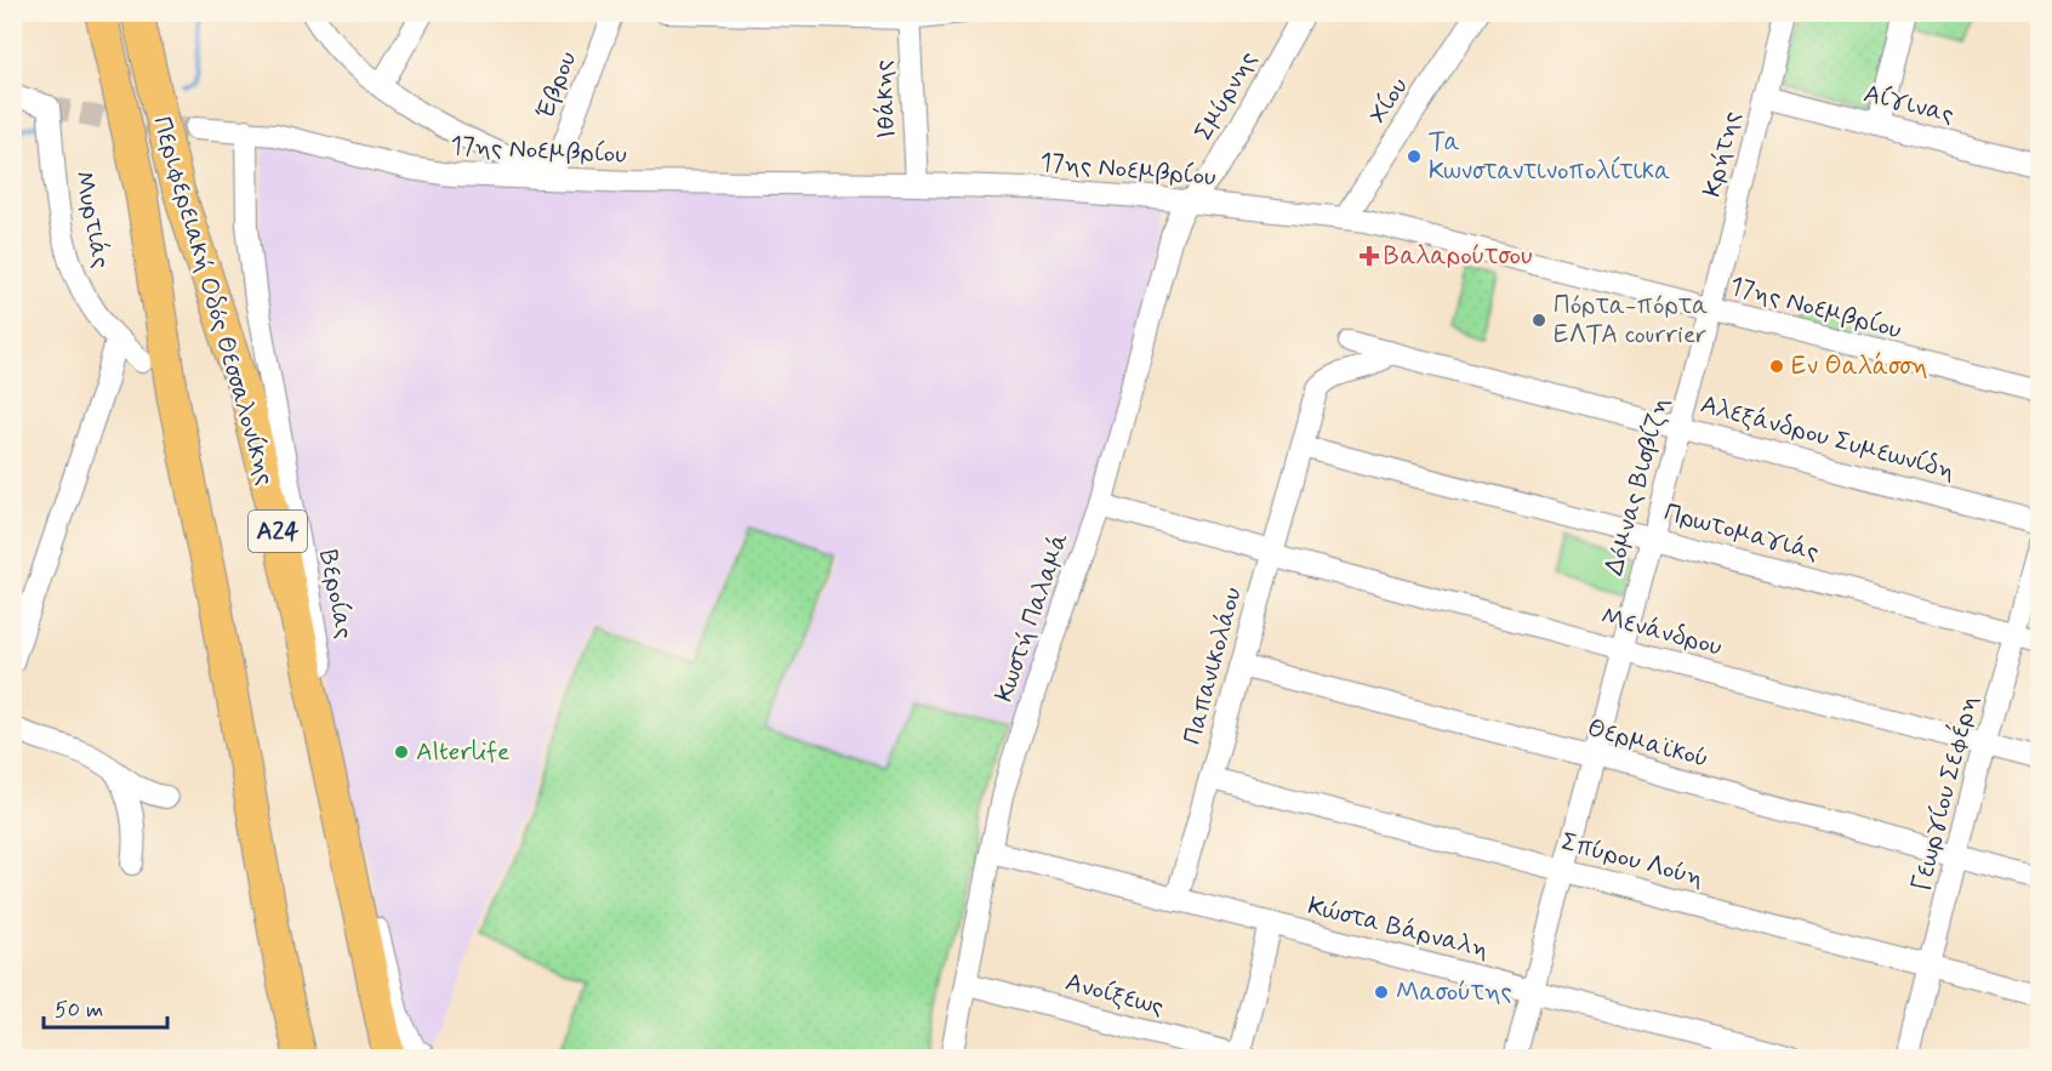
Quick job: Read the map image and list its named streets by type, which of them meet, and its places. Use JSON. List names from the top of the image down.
{
  "streets": {
    "highway": ["Περιφερειακή Οδός Θεσσαλονίκης", "Α24"],
    "street": [
      "Έβρου",
      "Σμύρνης",
      "Ιθάκης",
      "Χίου",
      "Αίγινας",
      "17ης Νοεμβρίου",
      "Κρήτης",
      "Μυρτιάς",
      "Αλεξάνδρου Συμεωνίδη",
      "Δόμνας Βισβίζη",
      "Πρωτομαγιάς",
      "Βεροίας",
      "Κωστή Παλαμά",
      "Μενάνδρου",
      "Παπανικολάου",
      "Θερμαϊκού",
      "Γεωργίου Σεφέρη",
      "Σπύρου Λούη",
      "Κώστα Βάρναλη",
      "Ανοίξεως"
    ]
  },
  "crossings": [
    ["Σμύρνης", "17ης Νοεμβρίου"],
    ["Σμύρνης", "Κωστή Παλαμά"],
    ["Ιθάκης", "17ης Νοεμβρίου"],
    ["Χίου", "17ης Νοεμβρίου"],
    ["Αίγινας", "Κρήτης"],
    ["17ης Νοεμβρίου", "Κρήτης"],
    ["17ης Νοεμβρίου", "Δόμνας Βισβίζη"],
    ["17ης Νοεμβρίου", "Βεροίας"],
    ["17ης Νοεμβρίου", "Κωστή Παλαμά"],
    ["Κρήτης", "Δόμνας Βισβίζη"],
    ["Αλεξάνδρου Συμεωνίδη", "Δόμνας Βισβίζη"],
    ["Αλεξάνδρου Συμεωνίδη", "Παπανικολάου"],
    ["Δόμνας Βισβίζη", "Πρωτομαγιάς"],
    ["Δόμνας Βισβίζη", "Μενάνδρου"],
    ["Δόμνας Βισβίζη", "Θερμαϊκού"],
    ["Δόμνας Βισβίζη", "Σπύρου Λούη"],
    ["Δόμνας Βισβίζη", "Κώστα Βάρναλη"],
    ["Πρωτομαγιάς", "Παπανικολάου"],
    ["Πρωτομαγιάς", "Γεωργίου Σεφέρη"],
    ["Κωστή Παλαμά", "Μενάνδρου"],
    ["Κωστή Παλαμά", "Κώστα Βάρναλη"],
    ["Κωστή Παλαμά", "Ανοίξεως"],
    ["Μενάνδρου", "Παπανικολάου"],
    ["Μενάνδρου", "Γεωργίου Σεφέρη"],
    ["Παπανικολάου", "Θερμαϊκού"],
    ["Παπανικολάου", "Σπύρου Λούη"],
    ["Παπανικολάου", "Κώστα Βάρναλη"],
    ["Θερμαϊκού", "Γεωργίου Σεφέρη"],
    ["Γεωργίου Σεφέρη", "Σπύρου Λούη"]
  ],
  "places": {
    "other": [
      "Τα Κωνσταντινοπολίτικα",
      "Πόρτα-πόρτα ΕΛΤΑ courrier",
      "Εν Θαλάσση",
      "Alterlife",
      "Μασούτης"
    ],
    "health": ["Βαλαρούτσου"]
  },
  "scale_bar": "50 m"
}
